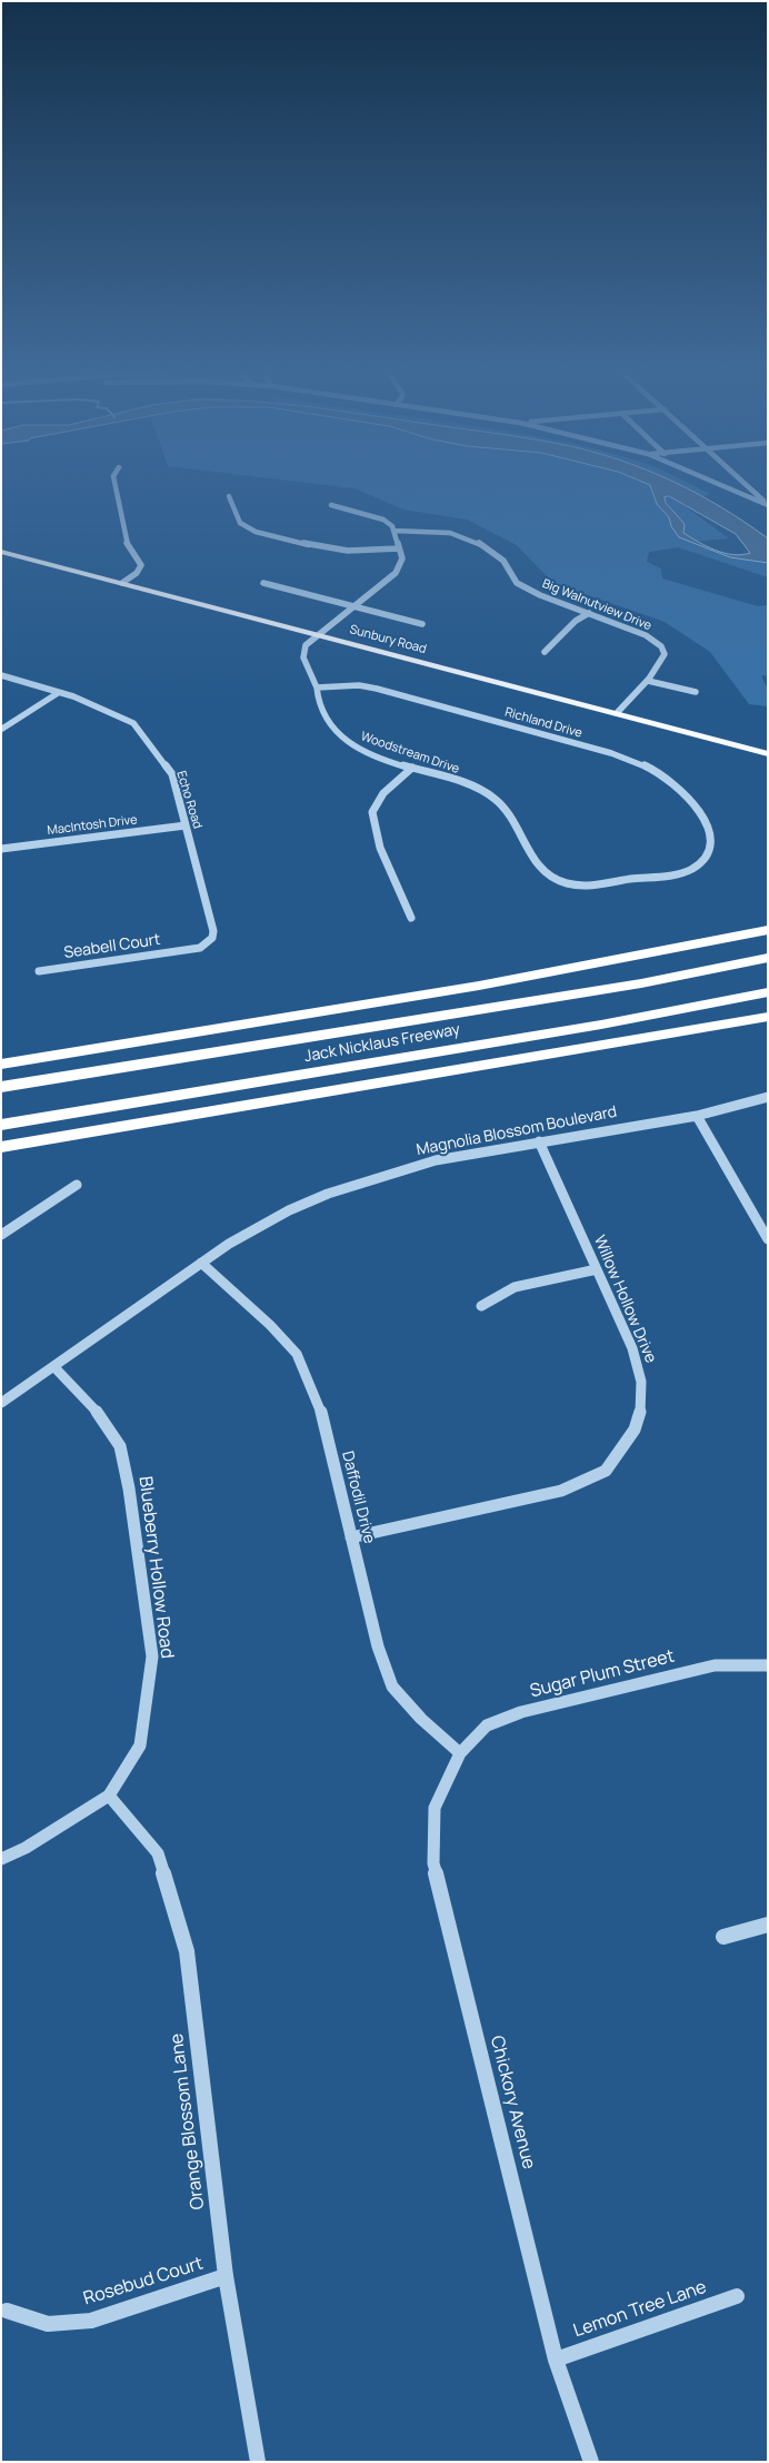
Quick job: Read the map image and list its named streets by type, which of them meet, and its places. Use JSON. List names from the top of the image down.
{
  "streets": {
    "highway": ["Jack Nicklaus Freeway"],
    "main road": ["Sunbury Road"],
    "street": [
      "Big Walnutview Drive",
      "Richland Drive",
      "Woodstream Drive",
      "Echo Road",
      "MacIntosh Drive",
      "Seabell Court",
      "Magnolia Blossom Boulevard",
      "Willow Hollow Drive",
      "Daffodil Drive",
      "Blueberry Hollow Road",
      "Sugar Plum Street",
      "Chickory Avenue",
      "Orange Blossom Lane",
      "Rosebud Court",
      "Lemon Tree Lane"
    ]
  },
  "crossings": [
    ["Big Walnutview Drive", "Sunbury Road"],
    ["Big Walnutview Drive", "Woodstream Drive"],
    ["Sunbury Road", "Woodstream Drive"],
    ["Richland Drive", "Woodstream Drive"],
    ["Echo Road", "MacIntosh Drive"],
    ["Echo Road", "Seabell Court"],
    ["Magnolia Blossom Boulevard", "Willow Hollow Drive"],
    ["Magnolia Blossom Boulevard", "Daffodil Drive"],
    ["Magnolia Blossom Boulevard", "Blueberry Hollow Road"],
    ["Willow Hollow Drive", "Daffodil Drive"],
    ["Daffodil Drive", "Sugar Plum Street"],
    ["Daffodil Drive", "Chickory Avenue"],
    ["Blueberry Hollow Road", "Orange Blossom Lane"],
    ["Sugar Plum Street", "Chickory Avenue"],
    ["Chickory Avenue", "Lemon Tree Lane"],
    ["Orange Blossom Lane", "Rosebud Court"]
  ]
}
